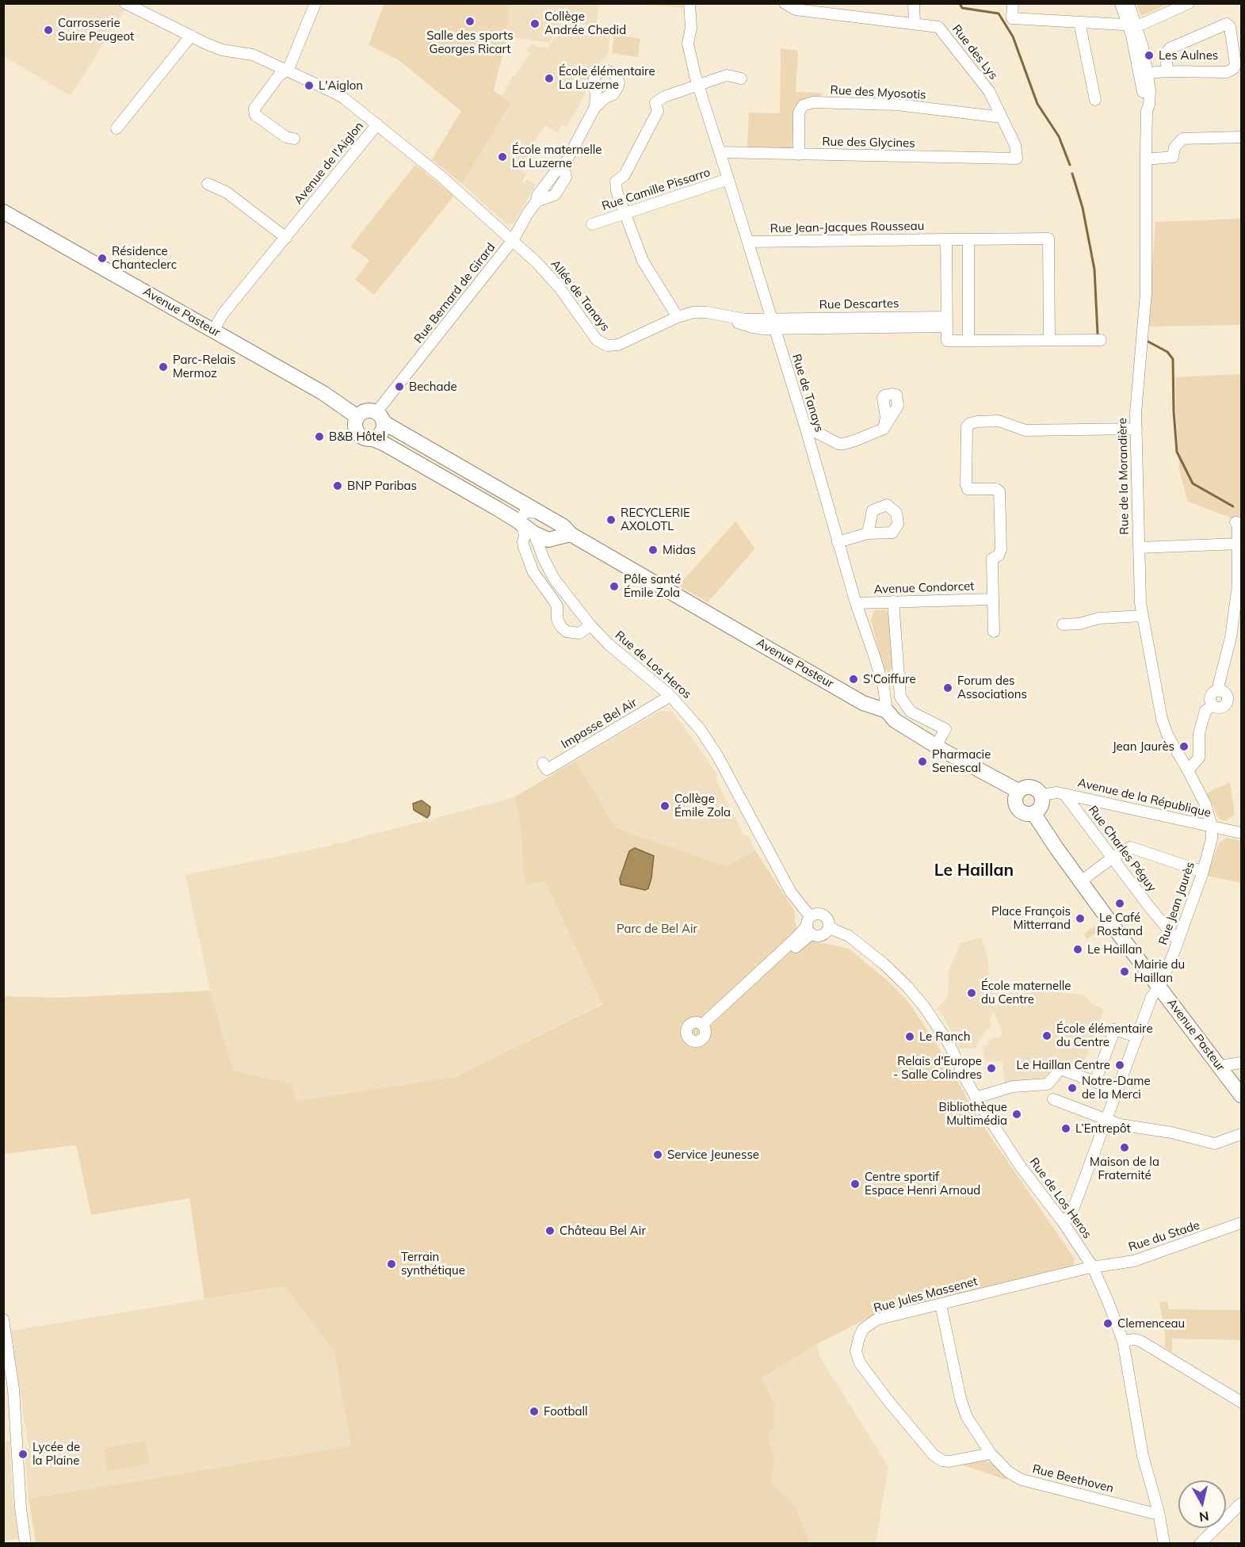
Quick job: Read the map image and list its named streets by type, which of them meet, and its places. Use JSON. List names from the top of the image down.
{
  "streets": {
    "main road": ["Avenue Pasteur"],
    "street": [
      "Rue des Lys",
      "Rue des Myosotis",
      "Rue des Glycines",
      "Avenue de l'Aiglon",
      "Rue Camille Pissarro",
      "Rue Jean-Jacques Rousseau",
      "Rue Bernard de Girard",
      "Allée de Tanays",
      "Rue Descartes",
      "Rue de Tanays",
      "Rue de la Morandière",
      "Avenue Condorcet",
      "Rue de Los Heros",
      "Impasse Bel Air",
      "Avenue de la République",
      "Rue Charles Péguy",
      "Rue Jean Jaurès",
      "Rue du Stade",
      "Rue Jules Massenet",
      "Rue Beethoven"
    ]
  },
  "crossings": [
    ["Rue des Lys", "Rue des Myosotis"],
    ["Rue des Lys", "Rue des Glycines"],
    ["Rue des Myosotis", "Rue des Glycines"],
    ["Rue des Glycines", "Rue de Tanays"],
    ["Avenue de l'Aiglon", "Rue Bernard de Girard"],
    ["Avenue de l'Aiglon", "Avenue Pasteur"],
    ["Rue Camille Pissarro", "Rue de Tanays"],
    ["Rue Jean-Jacques Rousseau", "Rue de Tanays"],
    ["Rue Bernard de Girard", "Allée de Tanays"],
    ["Rue Bernard de Girard", "Avenue Pasteur"],
    ["Allée de Tanays", "Rue Descartes"],
    ["Rue Descartes", "Rue de Tanays"],
    ["Avenue Pasteur", "Rue de Tanays"],
    ["Avenue Pasteur", "Avenue de la République"],
    ["Avenue Pasteur", "Rue Jean Jaurès"],
    ["Rue de Tanays", "Avenue Condorcet"],
    ["Rue de la Morandière", "Avenue de la République"],
    ["Rue de la Morandière", "Rue Jean Jaurès"],
    ["Rue de Los Heros", "Impasse Bel Air"],
    ["Rue de Los Heros", "Rue Jean Jaurès"],
    ["Rue de Los Heros", "Rue du Stade"],
    ["Rue de Los Heros", "Rue Jules Massenet"],
    ["Rue de Los Heros", "Rue Beethoven"],
    ["Avenue de la République", "Rue Charles Péguy"],
    ["Avenue de la République", "Rue Jean Jaurès"],
    ["Rue Charles Péguy", "Rue Jean Jaurès"],
    ["Rue du Stade", "Rue Jules Massenet"],
    ["Rue Jules Massenet", "Rue Beethoven"]
  ],
  "districts": ["Le Haillan"],
  "parks": ["Parc de Bel Air"],
  "places": [
    "Salle des sports Georges Ricart",
    "Collège Andrée Chedid",
    "Carrosserie Suire Peugeot",
    "Les Aulnes",
    "École élémentaire La Luzerne",
    "L'Aiglon",
    "École maternelle La Luzerne",
    "Résidence Chanteclerc",
    "Parc-Relais Mermoz",
    "Bechade",
    "B&B Hôtel",
    "BNP Paribas",
    "RECYCLERIE AXOLOTL",
    "Midas",
    "Pôle santé Émile Zola",
    "S'Coiffure",
    "Forum des Associations",
    "Jean Jaurès",
    "Pharmacie Senescal",
    "Collège Émile Zola",
    "Le Café Rostand",
    "Place François Mitterrand",
    "Le Haillan",
    "Mairie du Haillan",
    "École maternelle du Centre",
    "École élémentaire du Centre",
    "Le Ranch",
    "Le Haillan Centre",
    "Relais d'Europe - Salle Colindres",
    "Notre-Dame de la Merci",
    "Bibliothèque Multimédia",
    "L’Entrepôt",
    "Maison de la Fraternité",
    "Service Jeunesse",
    "Centre sportif Espace Henri Arnoud",
    "Château Bel Air",
    "Terrain synthétique",
    "Clemenceau",
    "Football",
    "Lycée de la Plaine"
  ],
  "north": "bottom"
}
